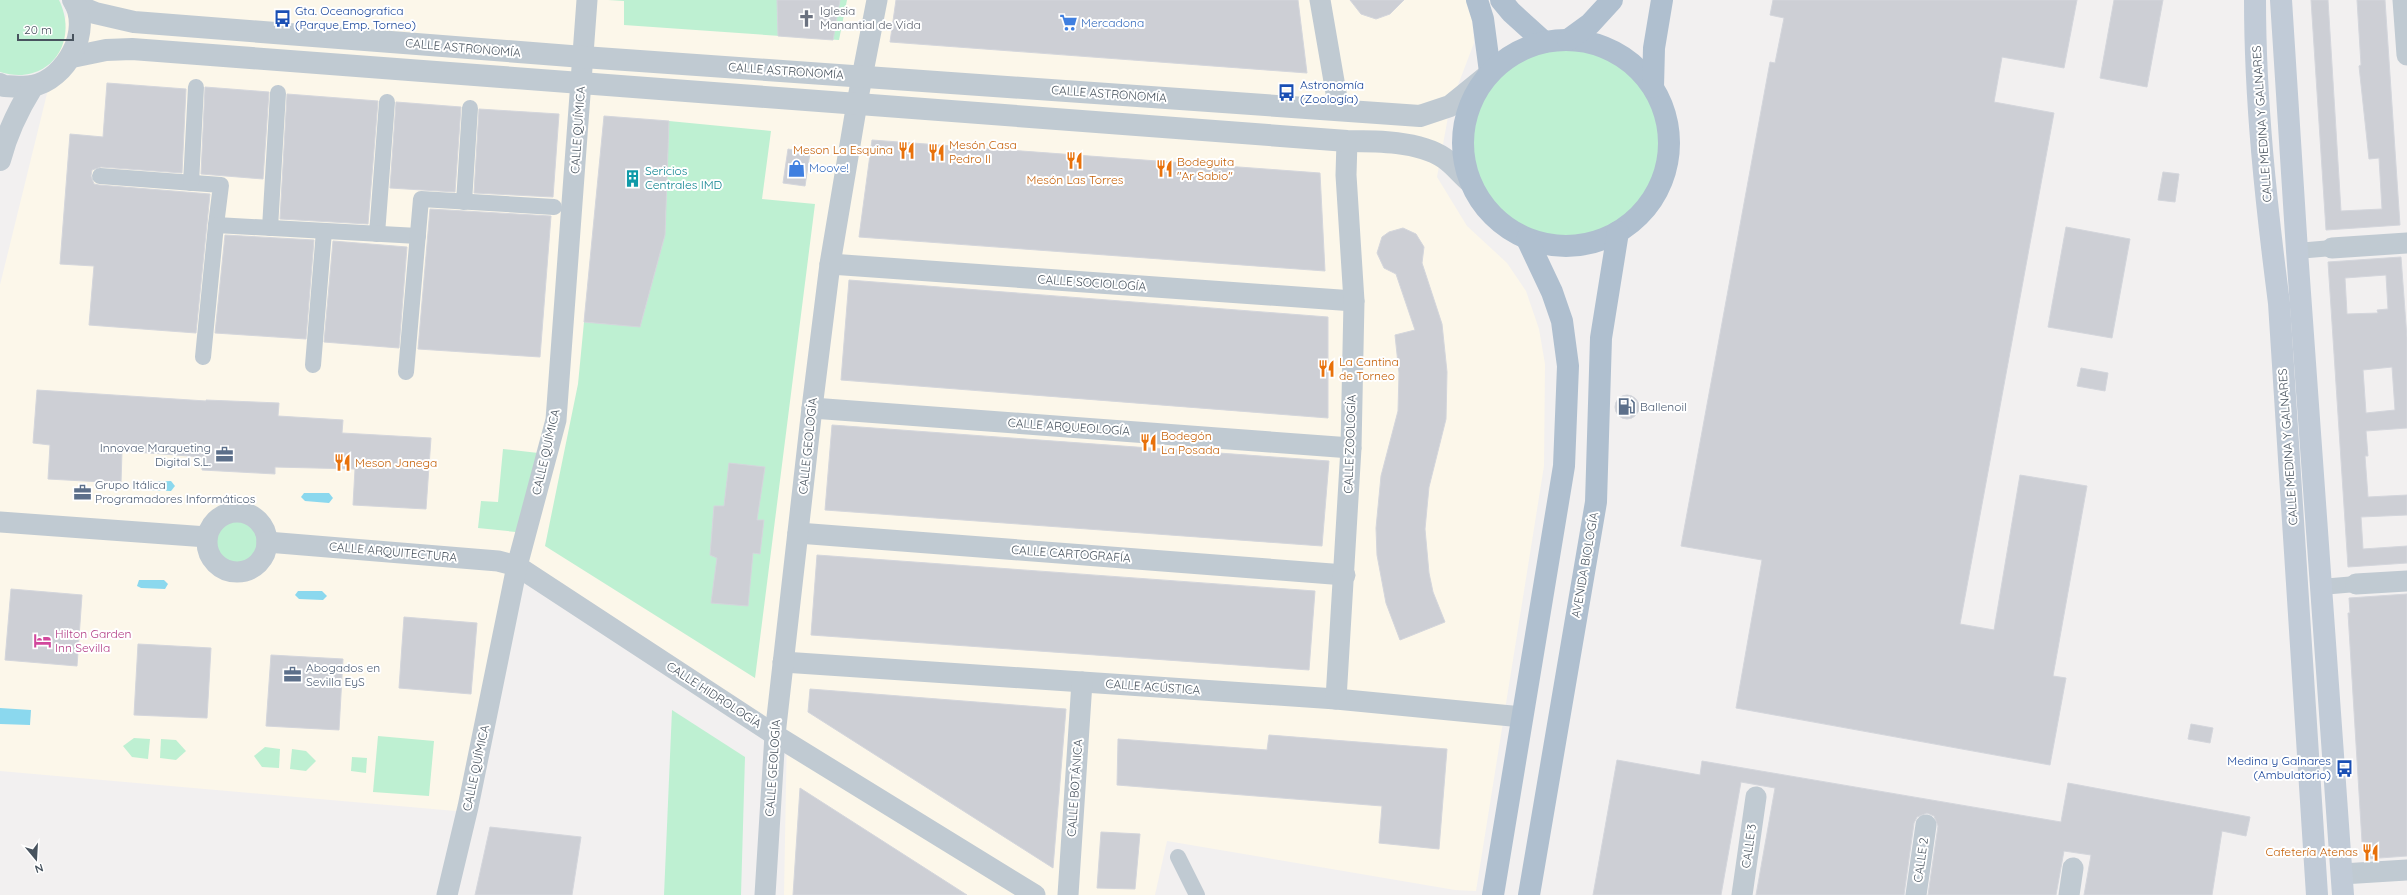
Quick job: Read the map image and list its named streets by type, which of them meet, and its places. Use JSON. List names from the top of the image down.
{
  "streets": {
    "main road": ["CALLE MEDINA Y GALNARES", "AVENIDA BIOLOGÍA"],
    "street": [
      "CALLE ASTRONOMÍA",
      "CALLE QUÍMICA",
      "CALLE SOCIOLOGÍA",
      "CALLE ARQUEOLOGÍA",
      "CALLE ZOOLOGÍA",
      "CALLE GEOLOGÍA",
      "CALLE ARQUITECTURA",
      "CALLE CARTOGRAFÍA",
      "CALLE ACÚSTICA",
      "CALLE HIDROLOGÍA",
      "CALLE BOTÁNICA",
      "CALLE 3",
      "CALLE 2"
    ]
  },
  "crossings": [
    ["CALLE ASTRONOMÍA", "CALLE QUÍMICA"],
    ["CALLE ASTRONOMÍA", "CALLE ZOOLOGÍA"],
    ["CALLE ASTRONOMÍA", "CALLE GEOLOGÍA"],
    ["CALLE QUÍMICA", "CALLE ARQUITECTURA"],
    ["CALLE QUÍMICA", "CALLE HIDROLOGÍA"],
    ["CALLE SOCIOLOGÍA", "CALLE ZOOLOGÍA"],
    ["CALLE SOCIOLOGÍA", "CALLE GEOLOGÍA"],
    ["CALLE ARQUEOLOGÍA", "CALLE ZOOLOGÍA"],
    ["CALLE ARQUEOLOGÍA", "CALLE GEOLOGÍA"],
    ["CALLE ZOOLOGÍA", "CALLE CARTOGRAFÍA"],
    ["CALLE ZOOLOGÍA", "CALLE ACÚSTICA"],
    ["CALLE GEOLOGÍA", "CALLE CARTOGRAFÍA"],
    ["CALLE GEOLOGÍA", "CALLE ACÚSTICA"],
    ["CALLE GEOLOGÍA", "CALLE HIDROLOGÍA"],
    ["CALLE ARQUITECTURA", "CALLE HIDROLOGÍA"],
    ["CALLE ACÚSTICA", "CALLE BOTÁNICA"]
  ],
  "places": {
    "bus stop": ["Gta. Oceanografica (Parque Emp. Torneo)", "Astronomía (Zoología)", "Medina y Galnares (Ambulatorio)"],
    "church": ["Iglesia Manantial de Vida"],
    "supermarket": ["Mercadona"],
    "restaurant": [
      "Meson La Esquina",
      "Mesón Casa Pedro II",
      "Mesón Las Torres",
      "Bodeguita \"Ar Sabio\"",
      "La Cantina de Torneo",
      "Bodegón La Posada",
      "Meson Janega",
      "Cafetería Atenas"
    ],
    "shop": ["Moove!"],
    "building": ["Sericios Centrales IMD"],
    "fuel station": ["Ballenoil"],
    "office": ["Innovae Marqueting Digital S.L.", "Grupo Itálica Programadores Informáticos", "Abogados en Sevilla EyS"],
    "hotel": ["Hilton Garden Inn Sevilla"]
  },
  "scale_bar": "20 m",
  "north": "bottom"
}
